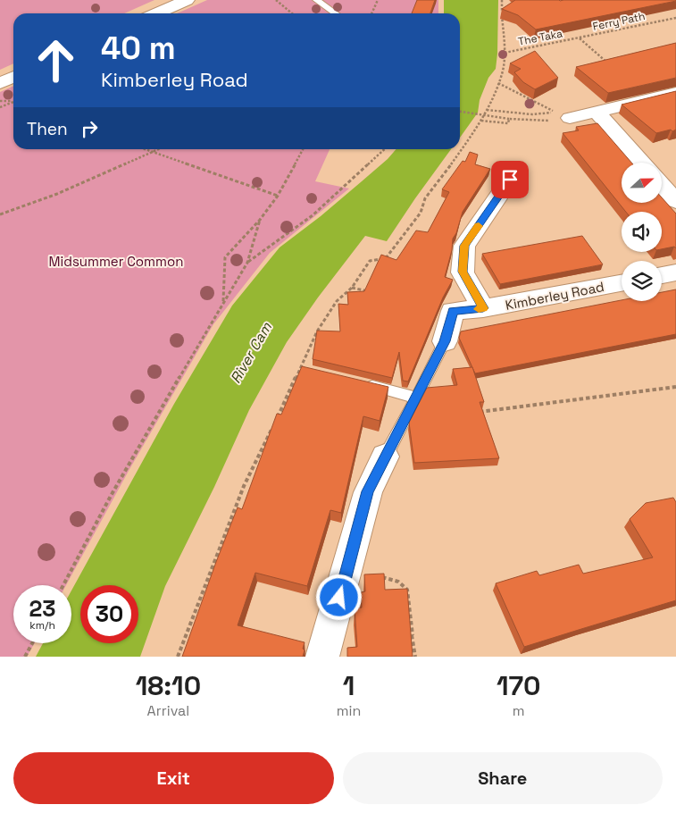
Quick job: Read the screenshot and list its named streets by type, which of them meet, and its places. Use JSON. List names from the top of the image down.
{
  "streets": {
    "street": ["Kimberley Road"],
    "path": ["Ferry Path", "The Taka"]
  },
  "crossings": [
    ["Ferry Path", "The Taka"]
  ],
  "water": ["River Cam"],
  "parks": ["Midsummer Common"],
  "north": "right",
  "page": {
    "turn": ["40 m", "Kimberley Road"],
    "then": "Then",
    "speed": "23 km/h",
    "limit": "30",
    "eta": [
      "18:10",
      "Arrival",
      "1",
      "min",
      "170",
      "m"
    ],
    "buttons": ["Exit", "Share"]
  }
}
